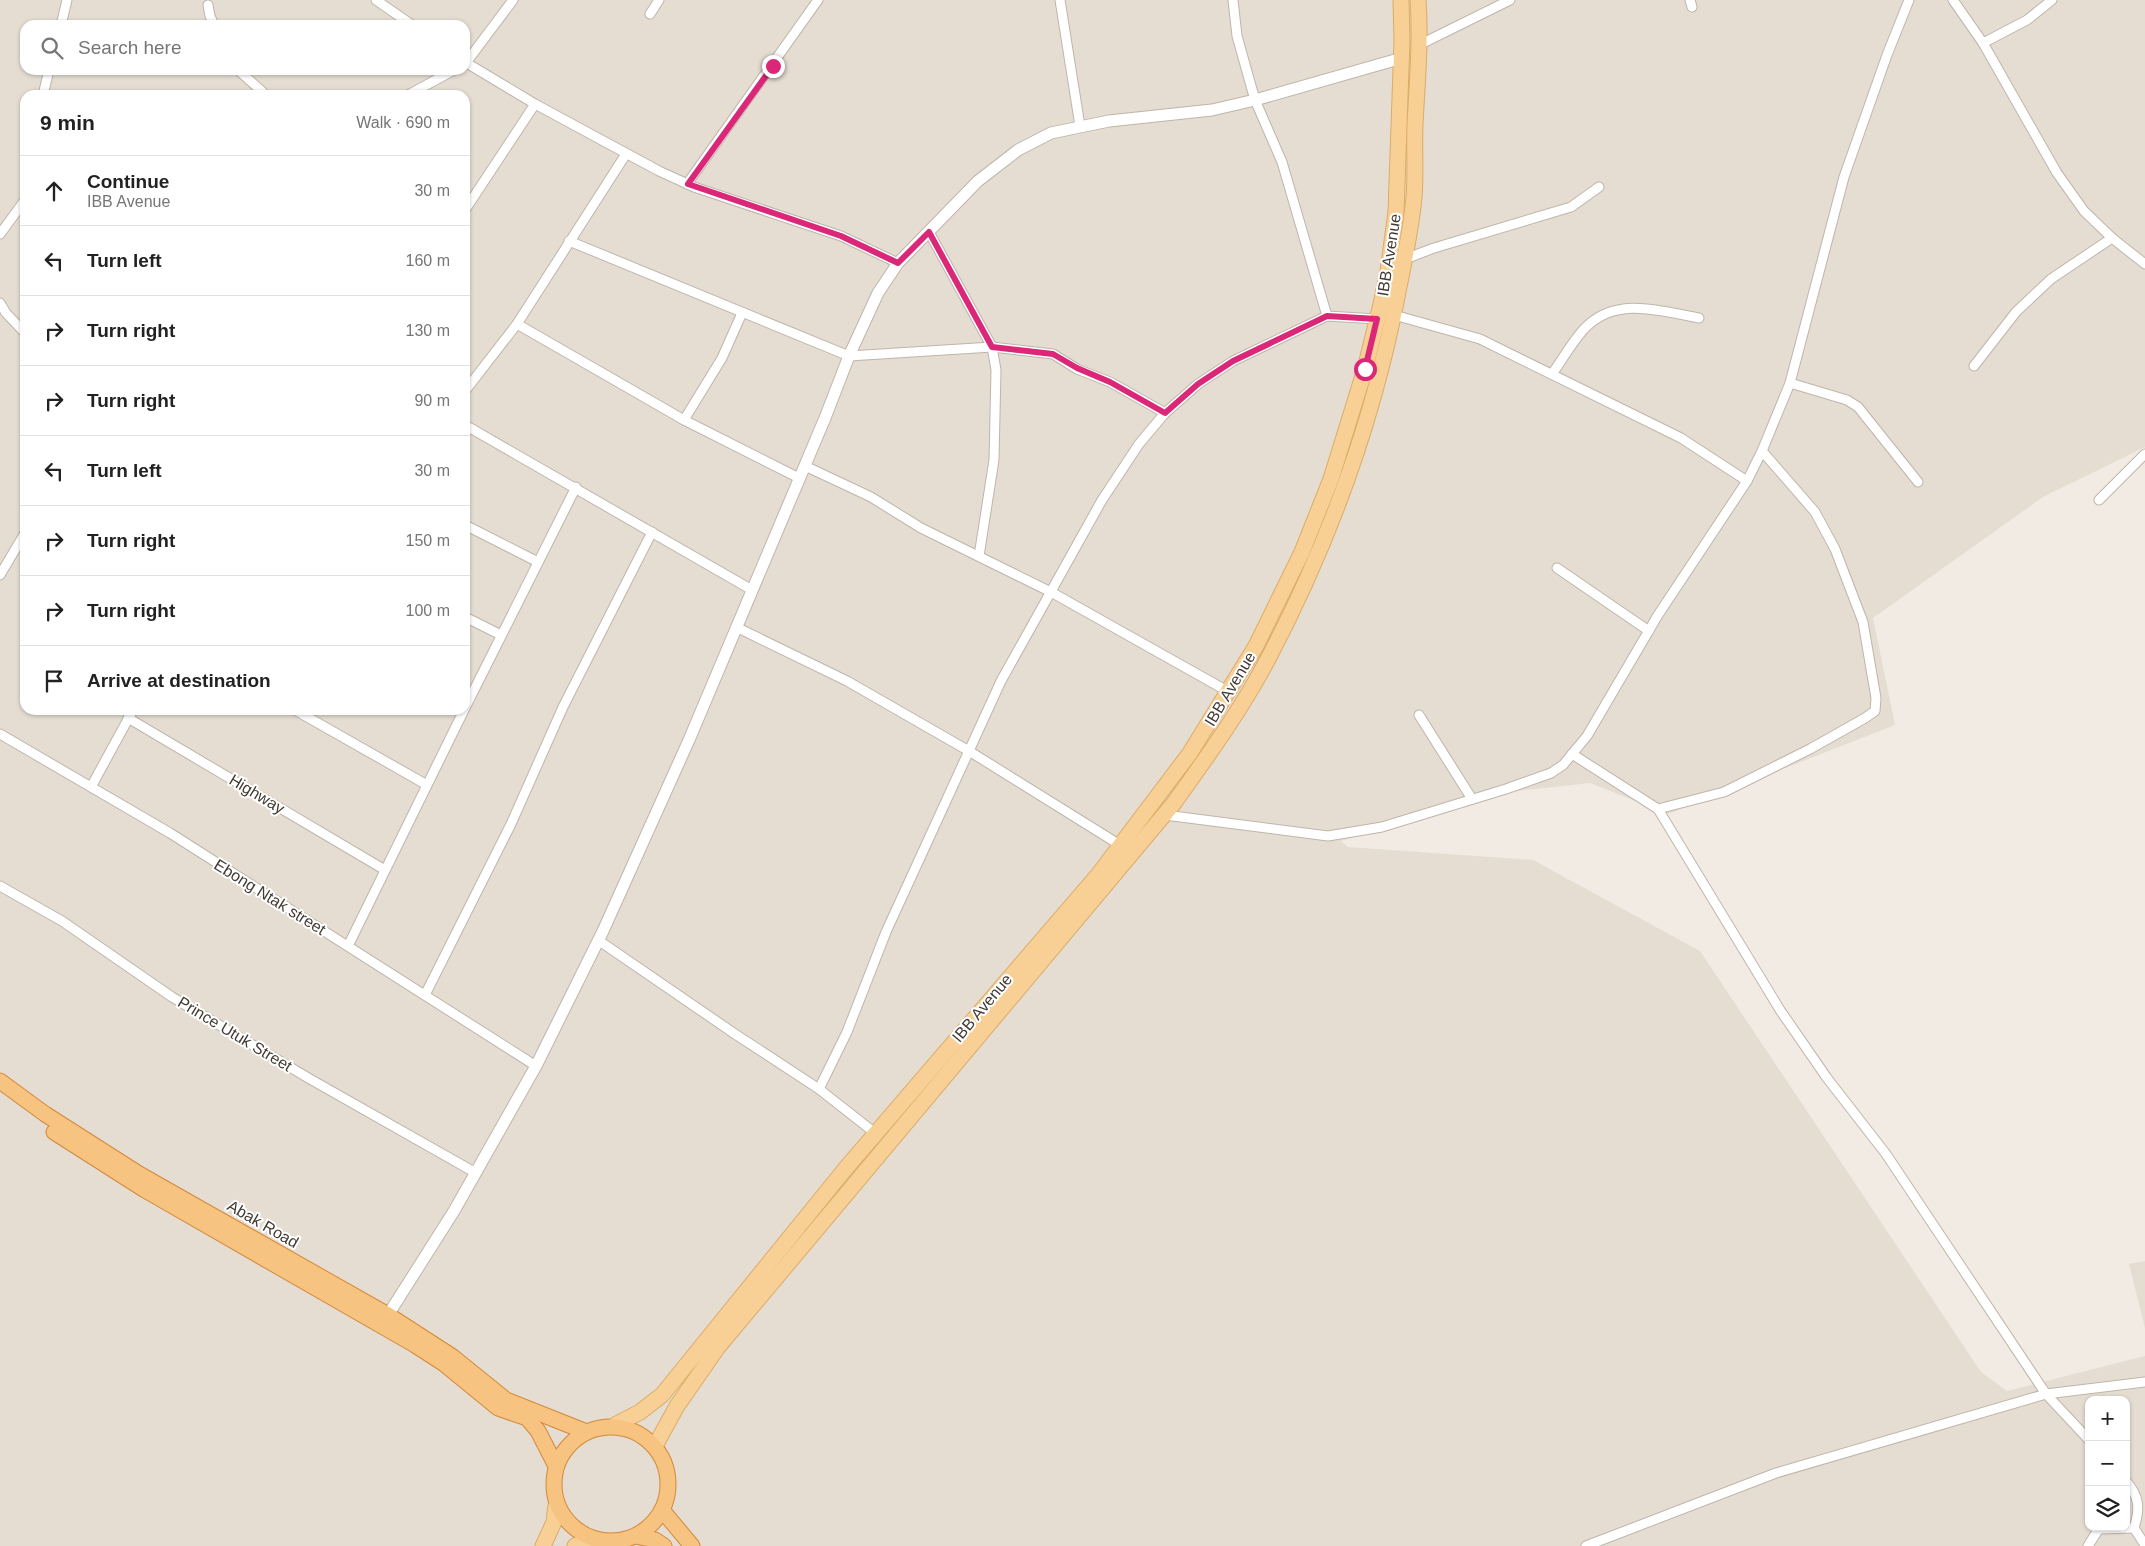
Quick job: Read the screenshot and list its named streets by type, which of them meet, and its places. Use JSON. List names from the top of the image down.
{
  "streets": {
    "highway": ["Abak Road"],
    "main road": ["IBB Avenue"],
    "street": ["Highway", "Ebong Ntak street", "Prince Utuk Street"]
  },
  "page": {
    "search": "Search here",
    "heading": ["9 min", "Walk · 690 m"],
    "list": [
      ["Continue", "IBB Avenue", "30 m"],
      ["Turn left", "160 m"],
      ["Turn right", "130 m"],
      ["Turn right", "90 m"],
      ["Turn left", "30 m"],
      ["Turn right", "150 m"],
      ["Turn right", "100 m"],
      "Arrive at destination"
    ],
    "map_buttons": ["+", "−"]
  }
}
